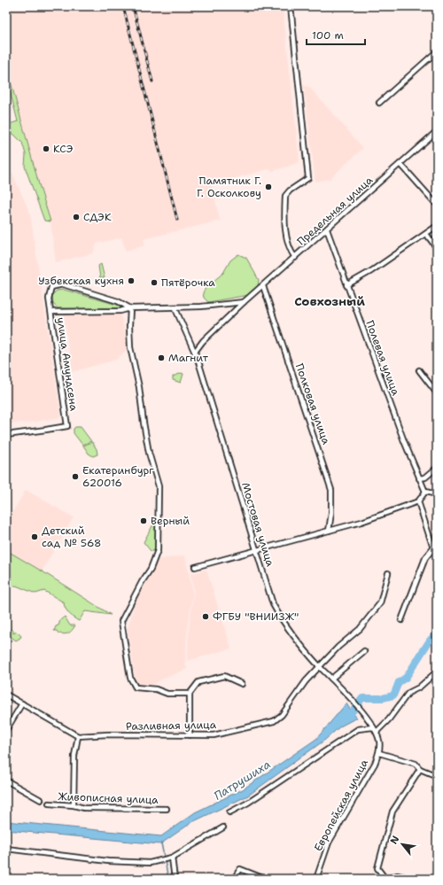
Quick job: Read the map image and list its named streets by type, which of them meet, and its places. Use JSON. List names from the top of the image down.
{
  "streets": {
    "street": [
      "Предельная улица",
      "Полевая улица",
      "улица Амундсена",
      "Полковая улица",
      "Мостовая улица",
      "Разливная улица",
      "Живописная улица",
      "Европейская улица"
    ]
  },
  "crossings": [
    ["Предельная улица", "Полевая улица"],
    ["Предельная улица", "Полковая улица"],
    ["Предельная улица", "Мостовая улица"],
    ["Мостовая улица", "Разливная улица"],
    ["Мостовая улица", "Европейская улица"]
  ],
  "districts": ["Совхозный"],
  "water": ["Патрушиха"],
  "places": [
    "КСЭ",
    "Памятник Г. Г. Осколкову",
    "СДЭК",
    "Узбекская кухня",
    "Пятёрочка",
    "Магнит",
    "Екатеринбург 620016",
    "Верный",
    "Детский сад № 568",
    "ФГБУ \"ВНИИЗЖ\""
  ],
  "scale_bar": "100 m",
  "north": "top left"
}
